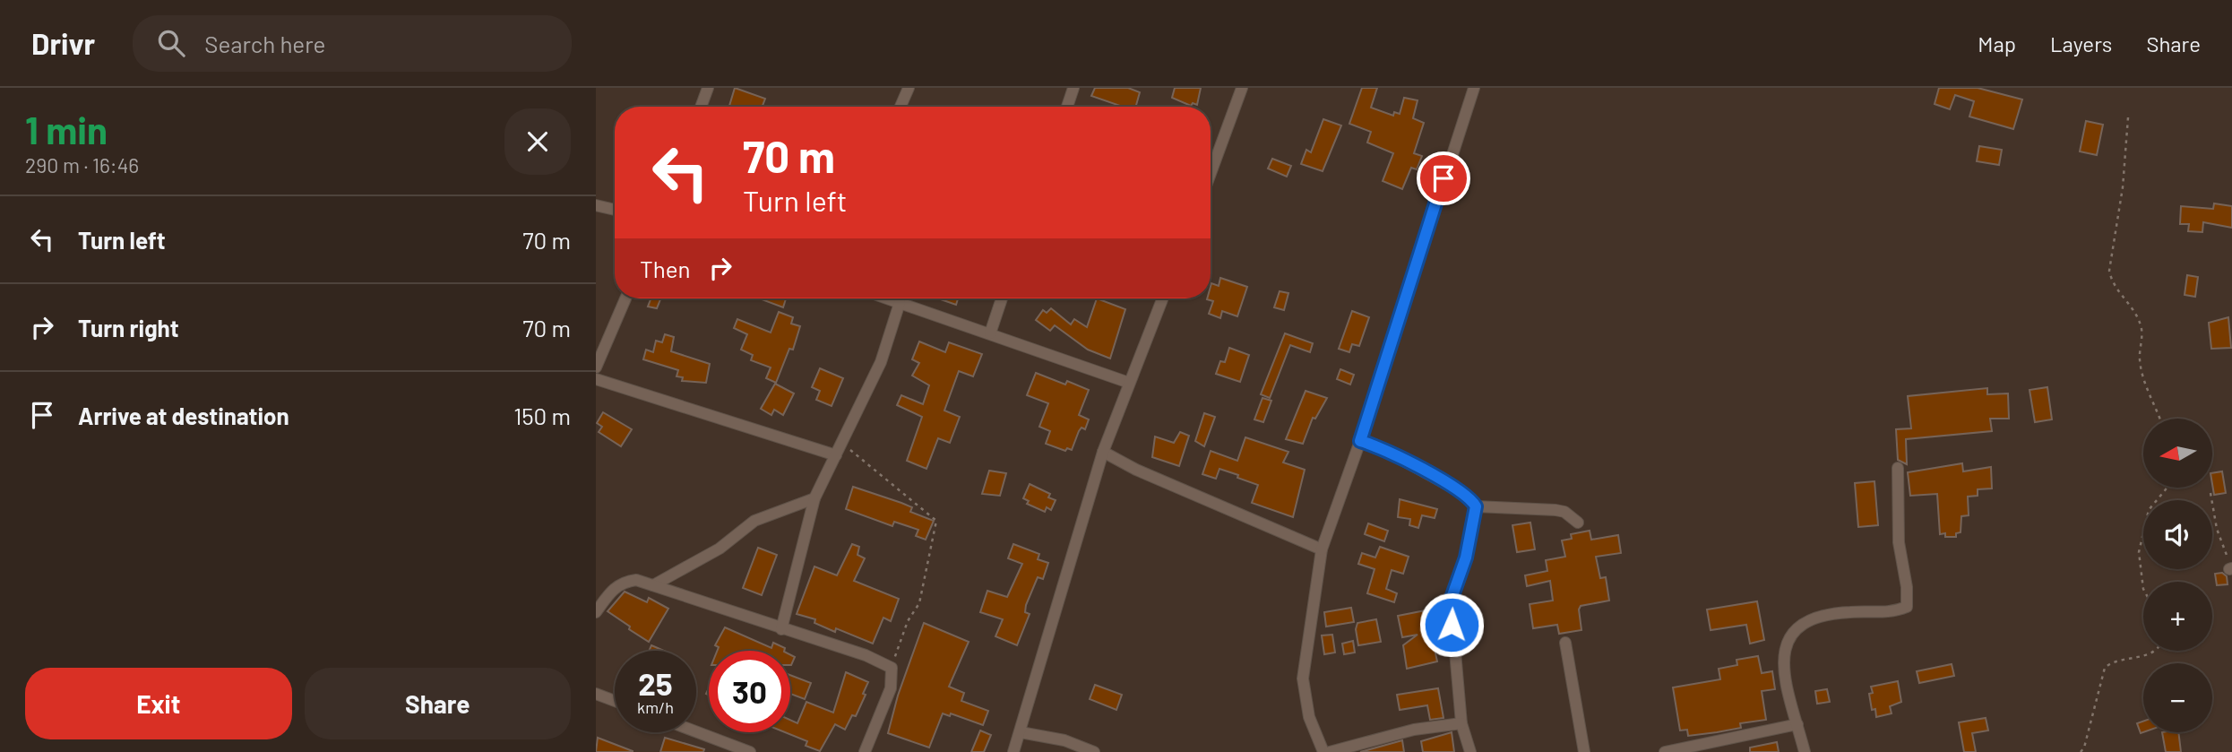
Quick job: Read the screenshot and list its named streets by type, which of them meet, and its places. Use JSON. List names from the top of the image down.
{
  "north": "left",
  "page": {
    "header": "Drivr",
    "search": "Search here",
    "nav": ["Map", "Layers", "Share"],
    "heading": ["1 min", "290 m · 16:46"],
    "turn": ["70 m", "Turn left"],
    "list": [
      {
        "name": "Turn left",
        "value": "70 m"
      },
      {
        "name": "Turn right",
        "value": "70 m"
      },
      {
        "name": "Arrive at destination",
        "value": "150 m"
      }
    ],
    "then": "Then",
    "map_buttons": ["+", "−"],
    "speed": "25 km/h",
    "limit": "30",
    "buttons": ["Exit", "Share"]
  }
}
